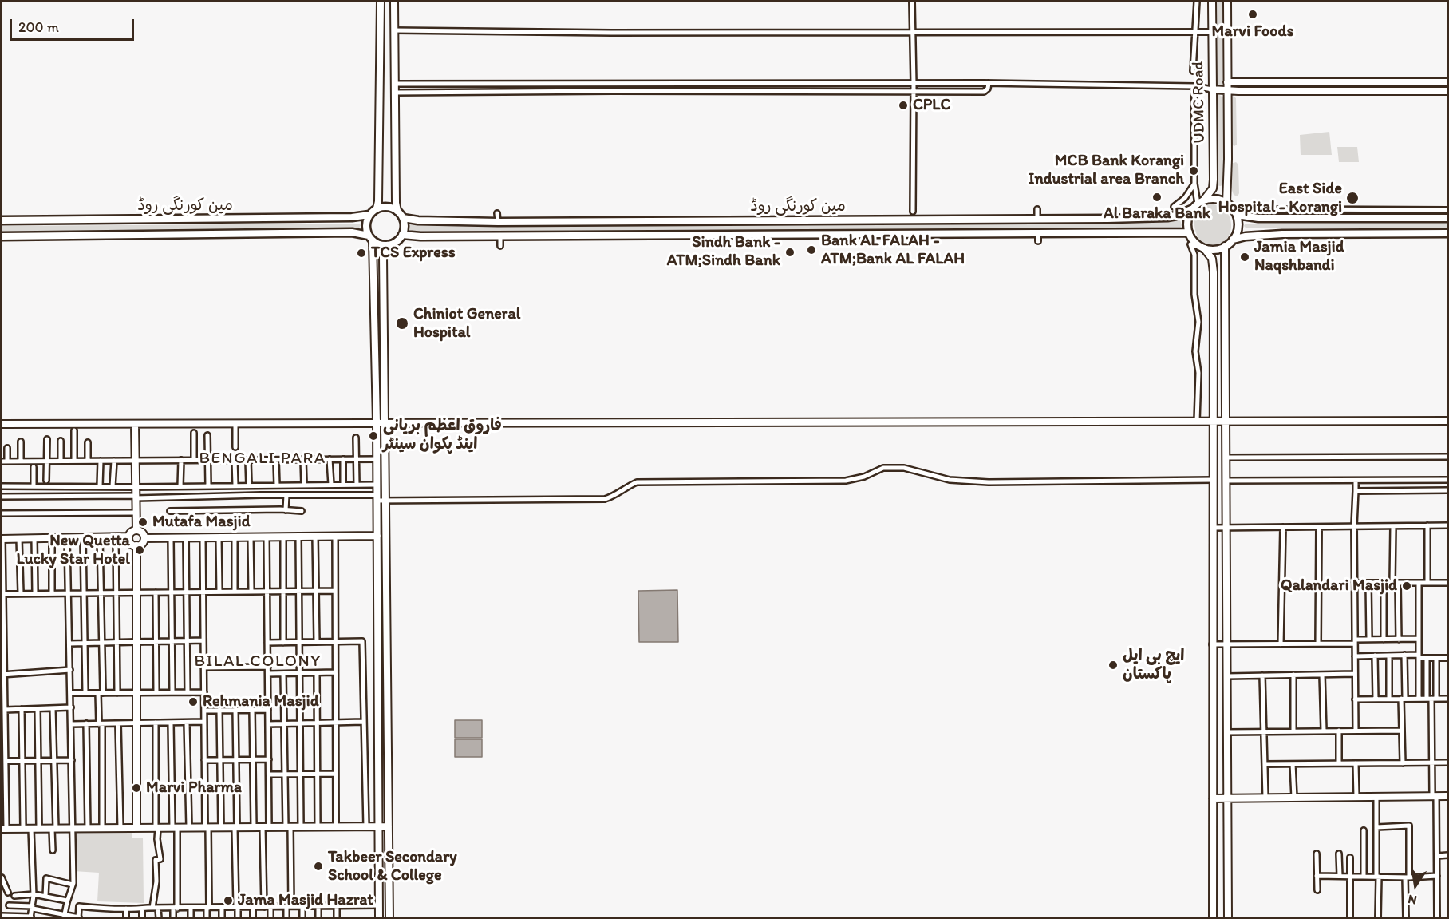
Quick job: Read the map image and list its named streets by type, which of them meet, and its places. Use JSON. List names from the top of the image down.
{
  "streets": {
    "main road": ["مین کورنگی روڈ"],
    "street": ["UDMC Road"]
  },
  "crossings": [
    ["UDMC Road", "مین کورنگی روڈ"]
  ],
  "districts": ["BENGALI PARA", "BILAL COLONY"],
  "places": [
    "Marvi Foods",
    "CPLC",
    "MCB Bank Korangi Industrial area Branch",
    "Al Baraka Bank",
    "East Side Hospital - Korangi",
    "Bank AL FALAH - ATM;Bank AL FALAH",
    "Sindh Bank - ATM;Sindh Bank",
    "TCS Express",
    "Jamia Masjid Naqshbandi",
    "Chiniot General Hospital",
    "فاروق اعظم بریانی اینڈ پکوان سینٹر",
    "Mutafa Masjid",
    "New Quetta Lucky Star Hotel",
    "Qalandari Masjid",
    "ایچ بی ایل پاکستان",
    "Rehmania Masjid",
    "Marvi Pharma",
    "Takbeer Secondary School & College",
    "Jama Masjid Hazrat"
  ],
  "scale_bar": "200 m",
  "north": "bottom"
}
